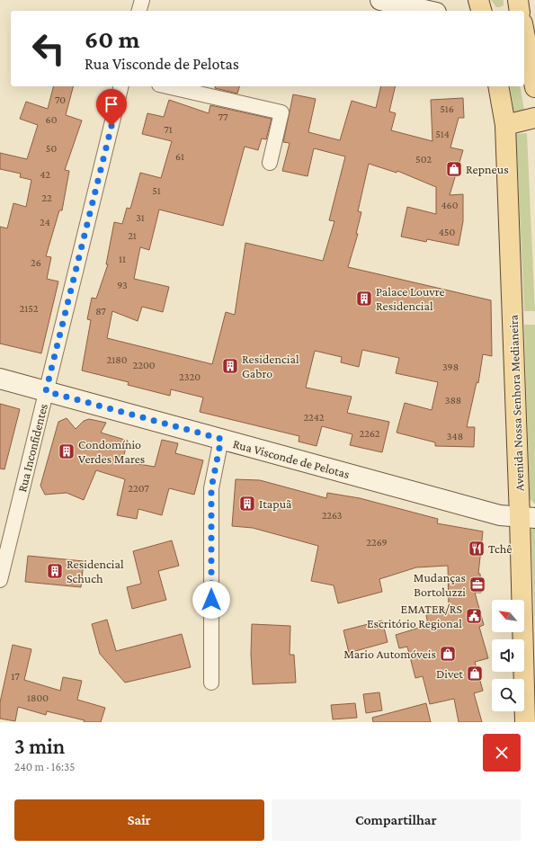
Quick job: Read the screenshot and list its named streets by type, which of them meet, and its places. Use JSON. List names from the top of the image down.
{
  "streets": {
    "main road": ["Avenida Nossa Senhora Medianeira"],
    "street": ["Rua Inconfidentes", "Rua Visconde de Pelotas"]
  },
  "crossings": [
    ["Avenida Nossa Senhora Medianeira", "Rua Visconde de Pelotas"],
    ["Rua Inconfidentes", "Rua Visconde de Pelotas"]
  ],
  "places": {
    "shop": ["Repneus", "Mario Automóveis", "Divet"],
    "building": [
      "Palace Louvre Residencial",
      "Residencial Gabro",
      "Condomínio Verdes Mares",
      "Itapuã",
      "Residencial Schuch"
    ],
    "restaurant": ["Tchê"],
    "office": ["Mudanças Bortoluzzi"],
    "public building": ["EMATER/RS Escritório Regional"]
  },
  "house_numbers": [
    "70",
    "516",
    "77",
    "60",
    "71",
    "514",
    "50",
    "61",
    "502",
    "42",
    "51",
    "22",
    "460",
    "31",
    "24",
    "450",
    "21",
    "11",
    "26",
    "93",
    "2152",
    "87",
    "2180",
    "2200",
    "398",
    "2320",
    "388",
    "2242",
    "2262",
    "348",
    "2207",
    "2263",
    "2269",
    "17",
    "1800"
  ],
  "north": "top left",
  "page": {
    "turn": ["60 m", "Rua Visconde de Pelotas"],
    "heading": ["3 min", "240 m · 16:35"],
    "buttons": ["Sair", "Compartilhar"]
  }
}
